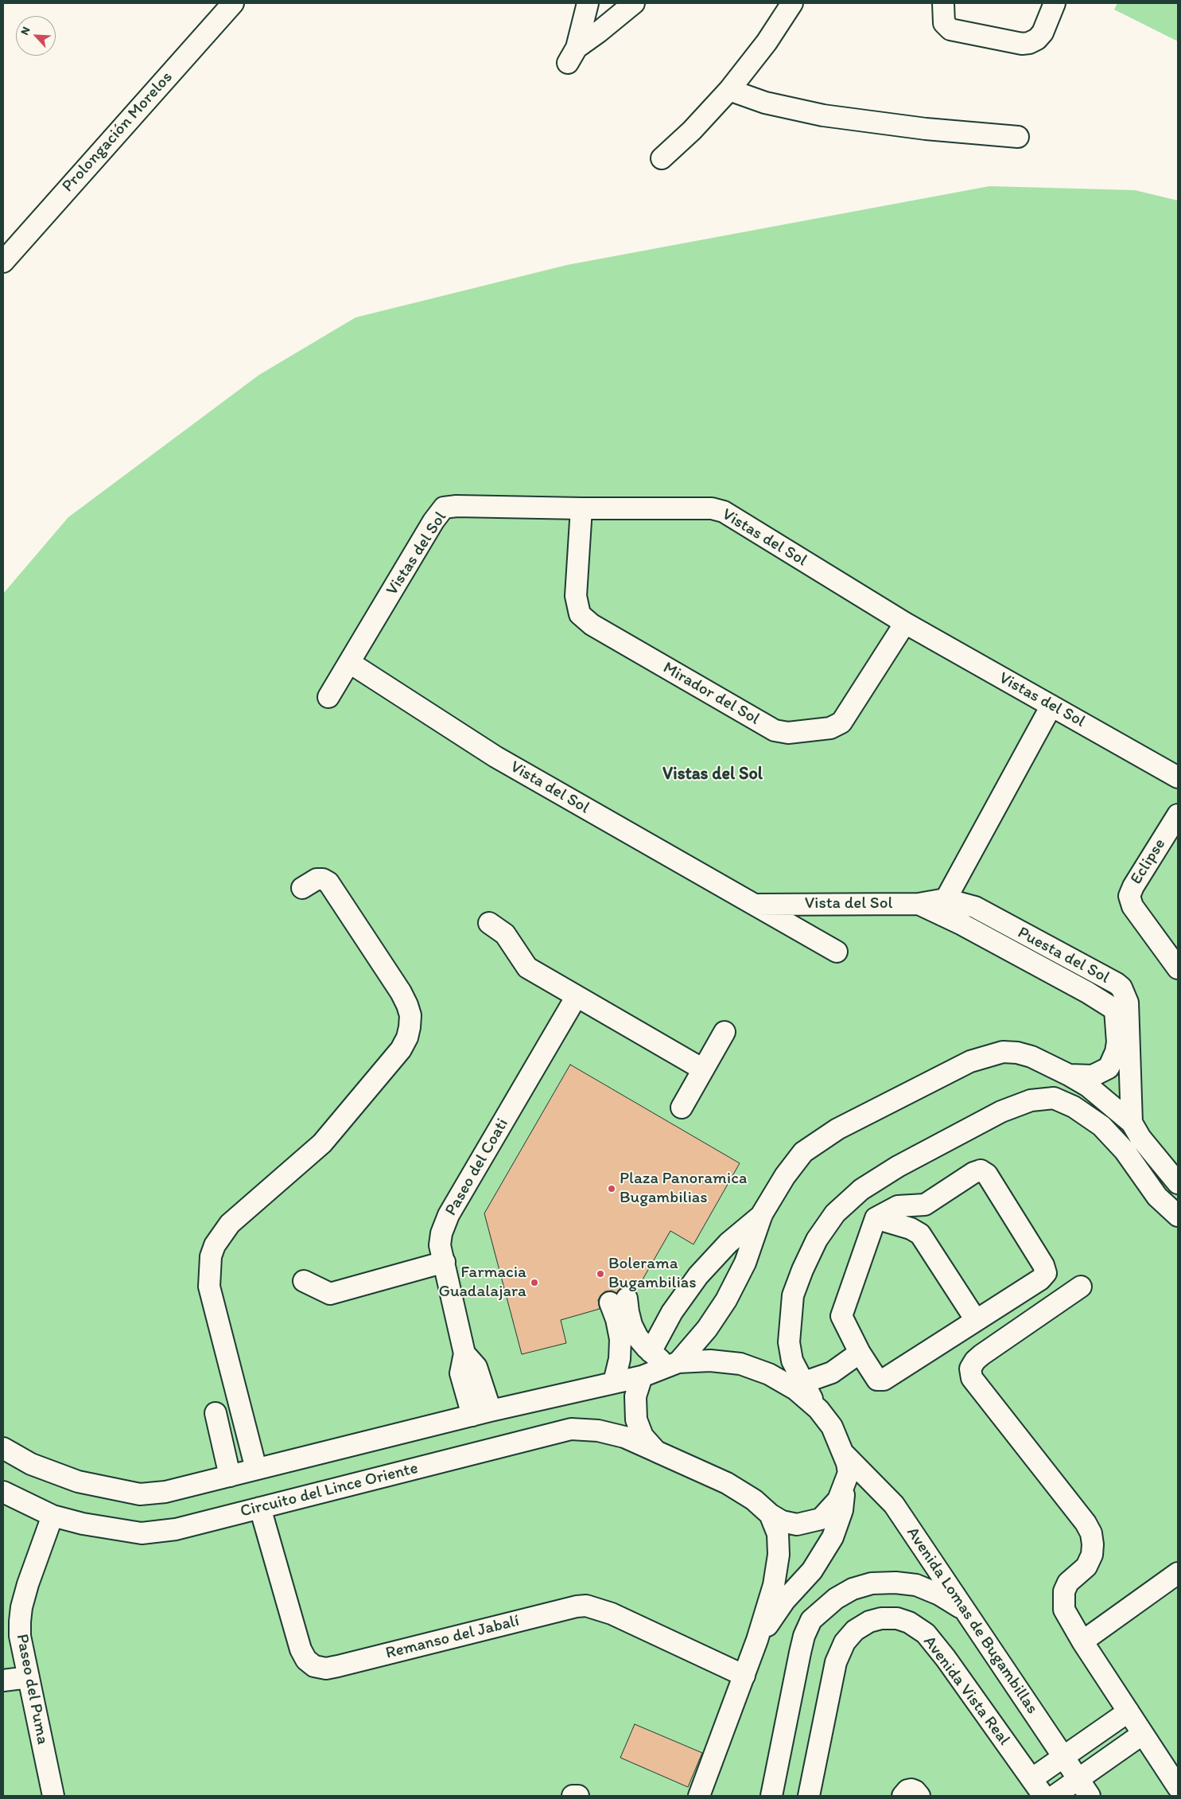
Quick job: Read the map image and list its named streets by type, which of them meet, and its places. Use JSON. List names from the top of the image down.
{
  "streets": {
    "street": [
      "Prolongación Morelos",
      "Vistas del Sol",
      "Mirador del Sol",
      "Vista del Sol",
      "Eclipse",
      "Puesta del Sol",
      "Paseo del Coati",
      "Circuito del Lince Oriente",
      "Avenida Lomas de Bugambillas",
      "Remanso del Jabalí",
      "Paseo del Puma",
      "Avenida Vista Real"
    ]
  },
  "crossings": [
    ["Vistas del Sol", "Mirador del Sol"],
    ["Vistas del Sol", "Vista del Sol"],
    ["Vista del Sol", "Puesta del Sol"],
    ["Circuito del Lince Oriente", "Remanso del Jabalí"],
    ["Circuito del Lince Oriente", "Paseo del Puma"]
  ],
  "districts": ["Vistas del Sol"],
  "places": ["Plaza Panoramica Bugambilias", "Bolerama Bugambilias", "Farmacia Guadalajara"],
  "north": "top left"
}
